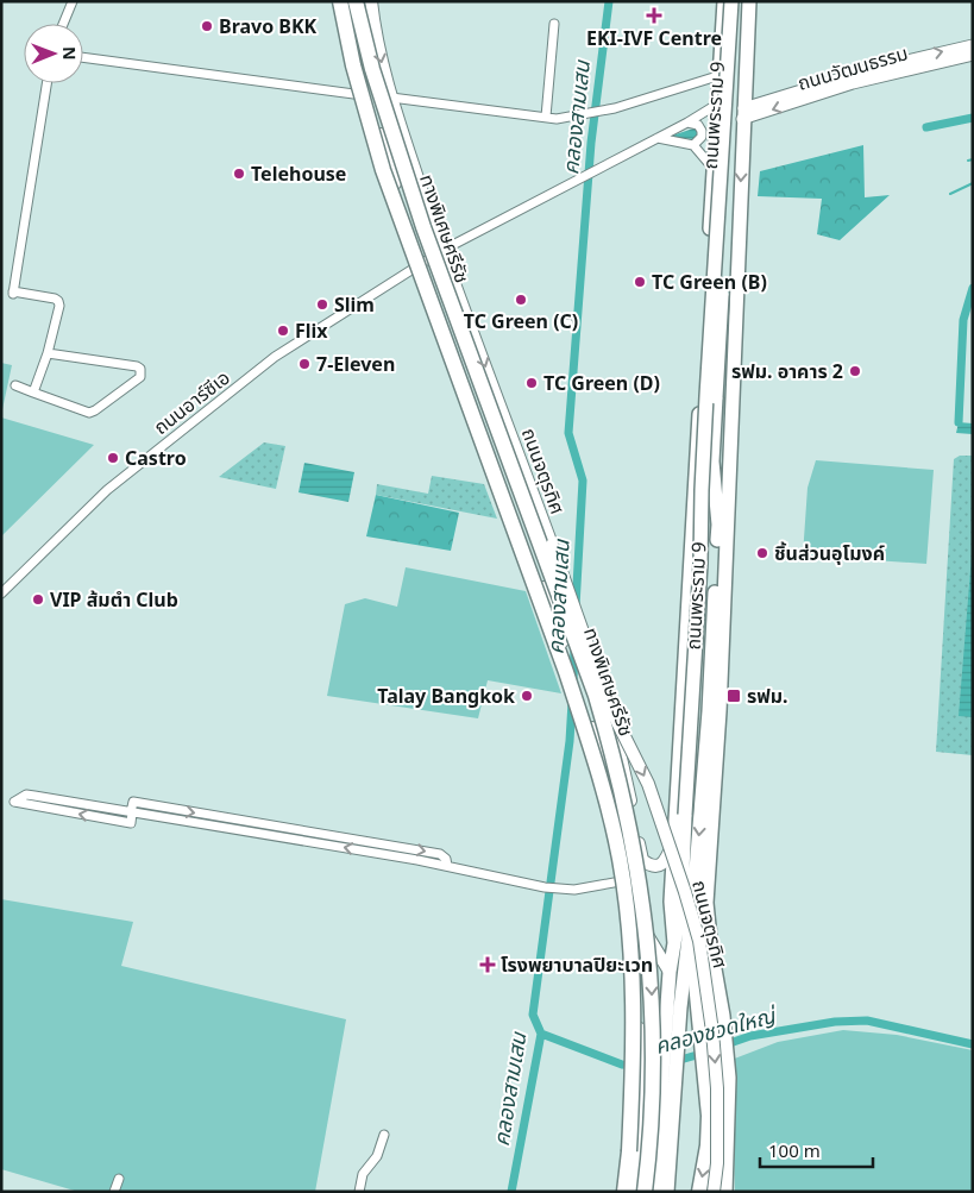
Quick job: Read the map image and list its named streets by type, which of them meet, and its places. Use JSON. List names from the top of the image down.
{
  "streets": {
    "highway": ["ทางพิเศษศรีรัช"],
    "main road": ["ถนนพระราม 9", "ถนนจตุรทิศ"],
    "street": ["ถนนวัฒนธรรม", "ถนนอาร์ซีเอ"]
  },
  "crossings": [
    ["ถนนวัฒนธรรม", "ถนนพระราม 9"],
    ["ถนนพระราม 9", "ถนนอาร์ซีเอ"],
    ["ถนนอาร์ซีเอ", "ถนนจตุรทิศ"]
  ],
  "water": ["คลองสามเสน", "คลองชวดใหญ่"],
  "places": {
    "health": ["EKI-IVF Centre", "โรงพยาบาลปิยะเวท"],
    "other": [
      "Bravo BKK",
      "Telehouse",
      "TC Green (B)",
      "TC Green (C)",
      "Slim",
      "Flix",
      "7-Eleven",
      "รฟม. อาคาร 2",
      "TC Green (D)",
      "Castro",
      "ชิ้นส่วนอุโมงค์",
      "VIP ส้มตำ Club",
      "Talay Bangkok"
    ],
    "transit": ["รฟม."]
  },
  "scale_bar": "100 m",
  "north": "right"
}
